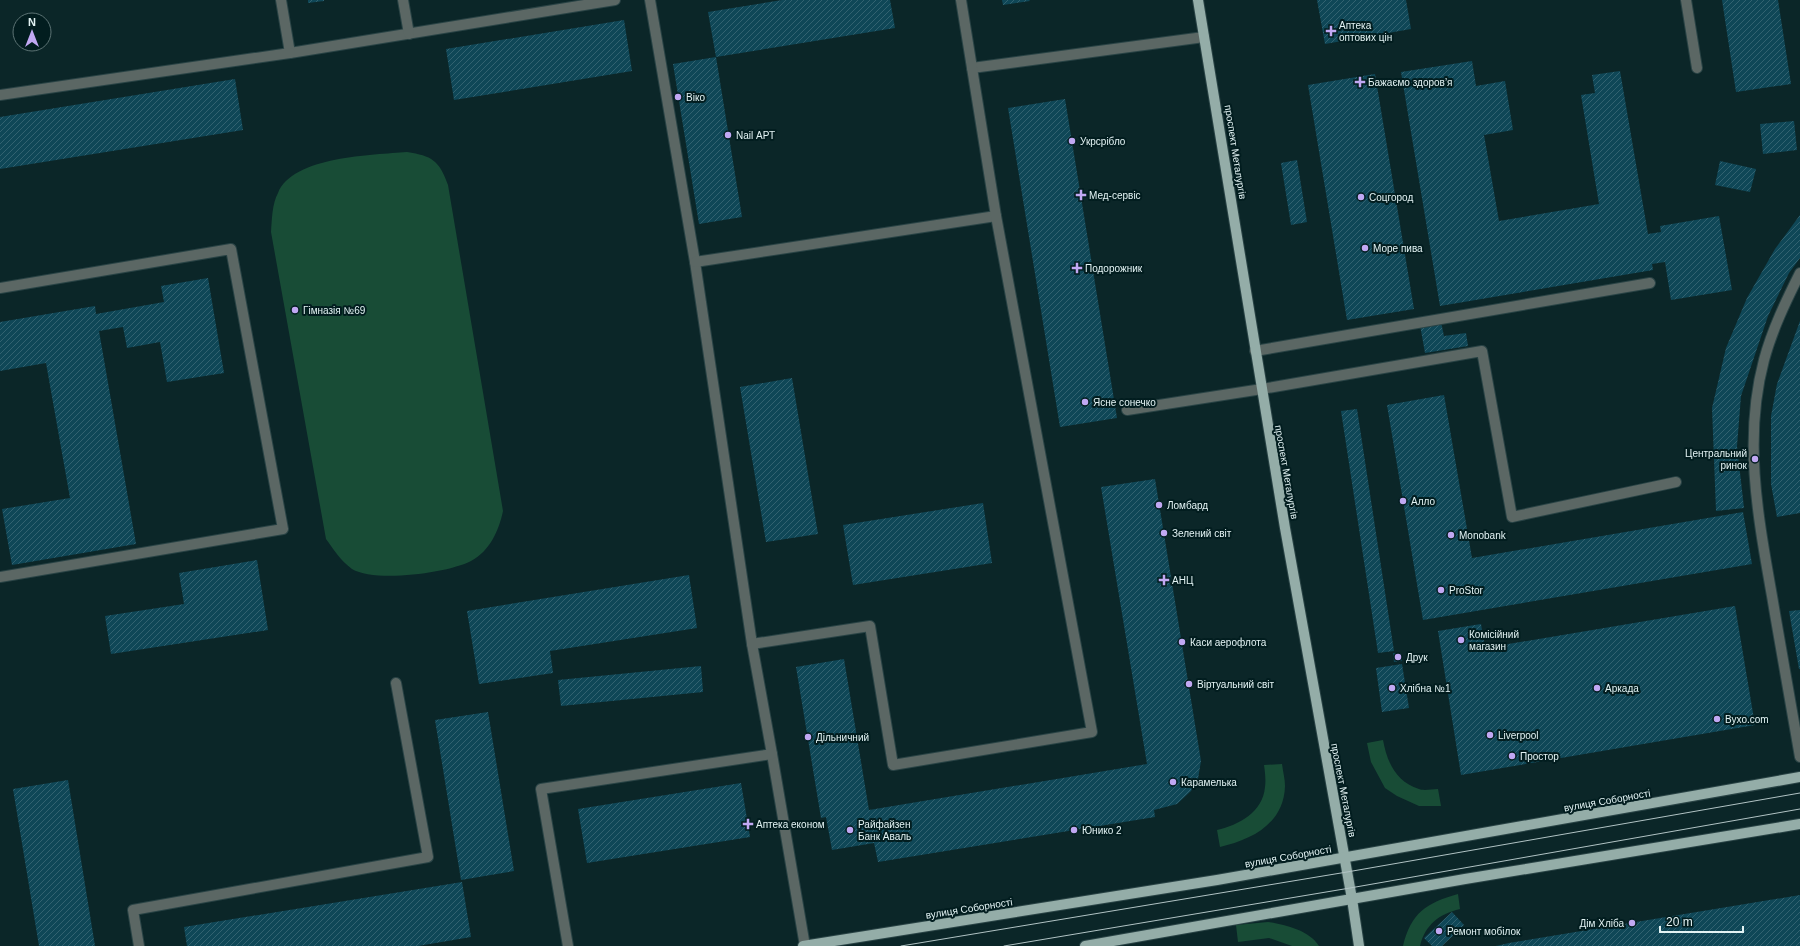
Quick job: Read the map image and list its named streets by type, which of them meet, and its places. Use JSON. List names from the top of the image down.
{
  "streets": {
    "main road": ["проспект Металургів", "вулиця Соборності"]
  },
  "crossings": [
    ["проспект Металургів", "вулиця Соборності"]
  ],
  "places": {
    "health": [
      "Аптека оптових цін",
      "Бажаємо здоровʼя",
      "Мед-сервіс",
      "Подорожник",
      "АНЦ",
      "Аптека економ"
    ],
    "other": [
      "Віко",
      "Nail АРТ",
      "Укрсрібло",
      "Соцгород",
      "Море пива",
      "Гімназія №69",
      "Ясне сонечко",
      "Центральний ринок",
      "Алло",
      "Ломбард",
      "Зелений світ",
      "Monobank",
      "ProStor",
      "Комісійний магазин",
      "Каси аерофлота",
      "Друк",
      "Віртуальний світ",
      "Хлібна №1",
      "Аркада",
      "Вухо.com",
      "Liverpool",
      "Дільничний",
      "Простор",
      "Карамелька",
      "Райфайзен Банк Аваль",
      "Юнико 2",
      "Дім Хліба",
      "Ремонт мобілок"
    ]
  },
  "scale_bar": "20 m",
  "north": "top"
}
